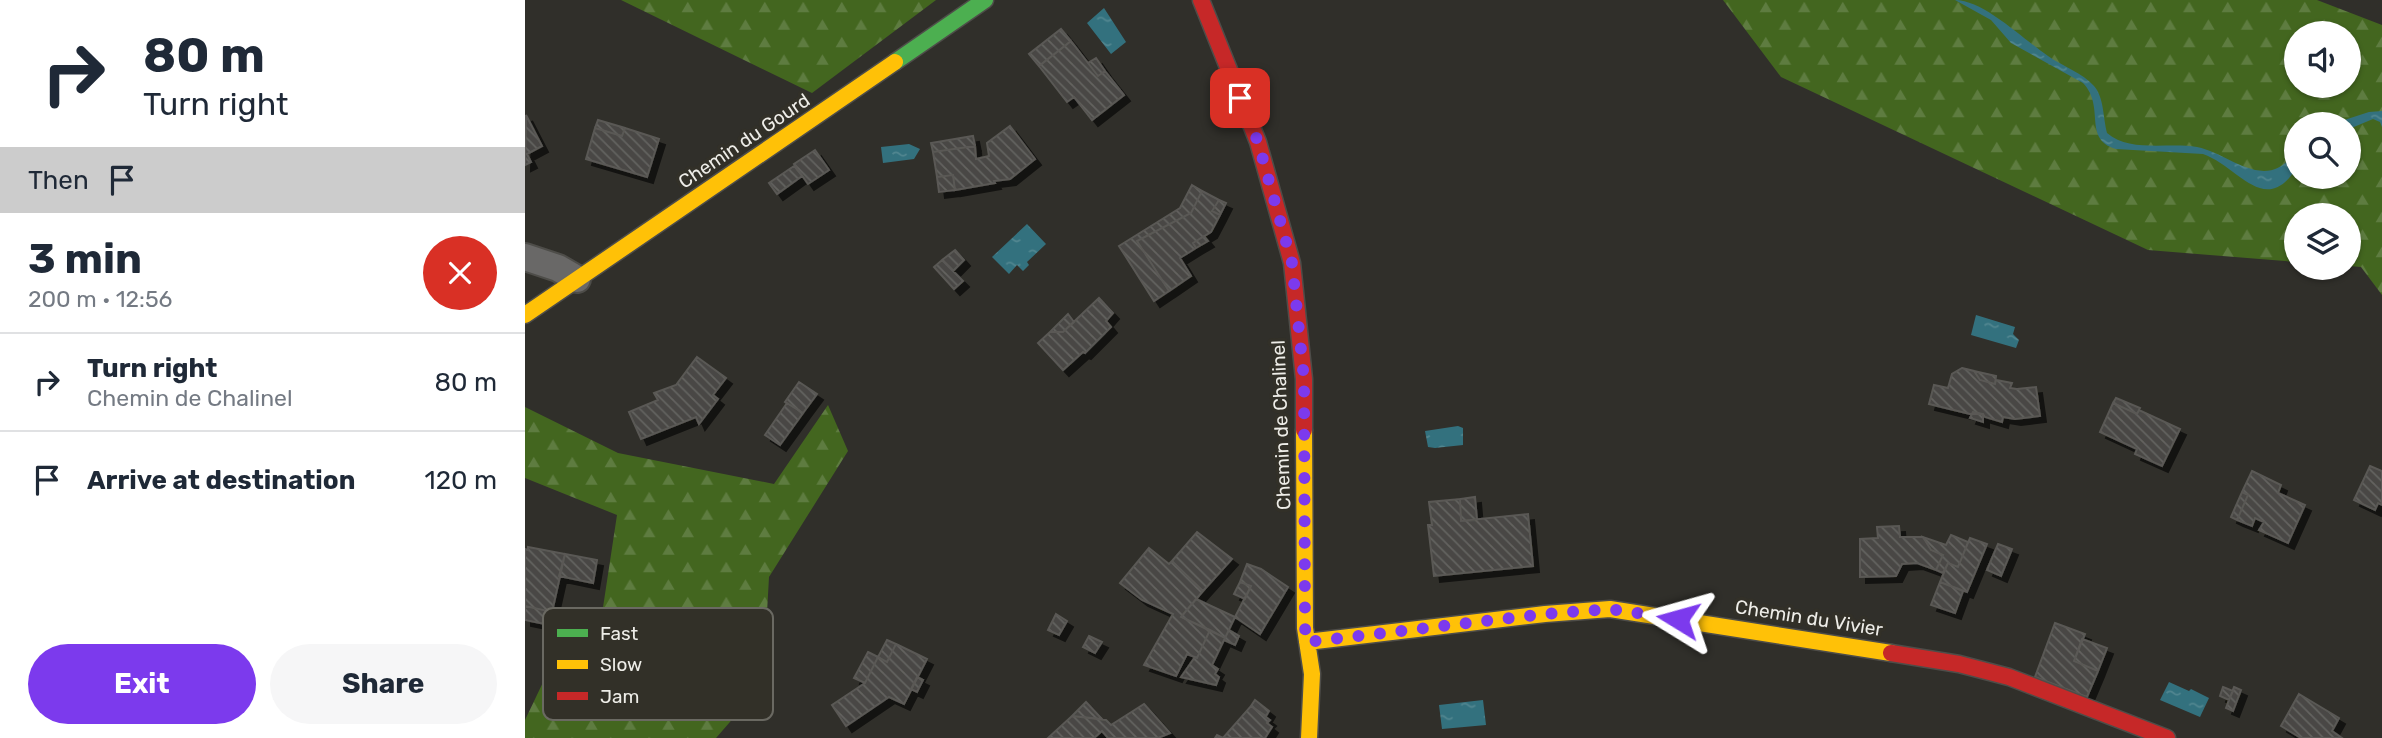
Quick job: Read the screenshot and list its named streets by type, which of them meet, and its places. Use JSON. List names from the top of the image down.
{
  "streets": {
    "street": ["Chemin du Gourd", "Chemin de Chalinel", "Chemin du Vivier"]
  },
  "crossings": [
    ["Chemin de Chalinel", "Chemin du Vivier"]
  ],
  "legend": ["Fast", "Slow", "Jam"],
  "page": {
    "turn": ["80 m", "Turn right"],
    "then": "Then",
    "heading": ["3 min", "200 m · 12:56"],
    "list": [
      {
        "name": "Turn right",
        "note": "Chemin de Chalinel",
        "value": "80 m"
      },
      {
        "name": "Arrive at destination",
        "value": "120 m"
      }
    ],
    "buttons": ["Exit", "Share"]
  }
}
